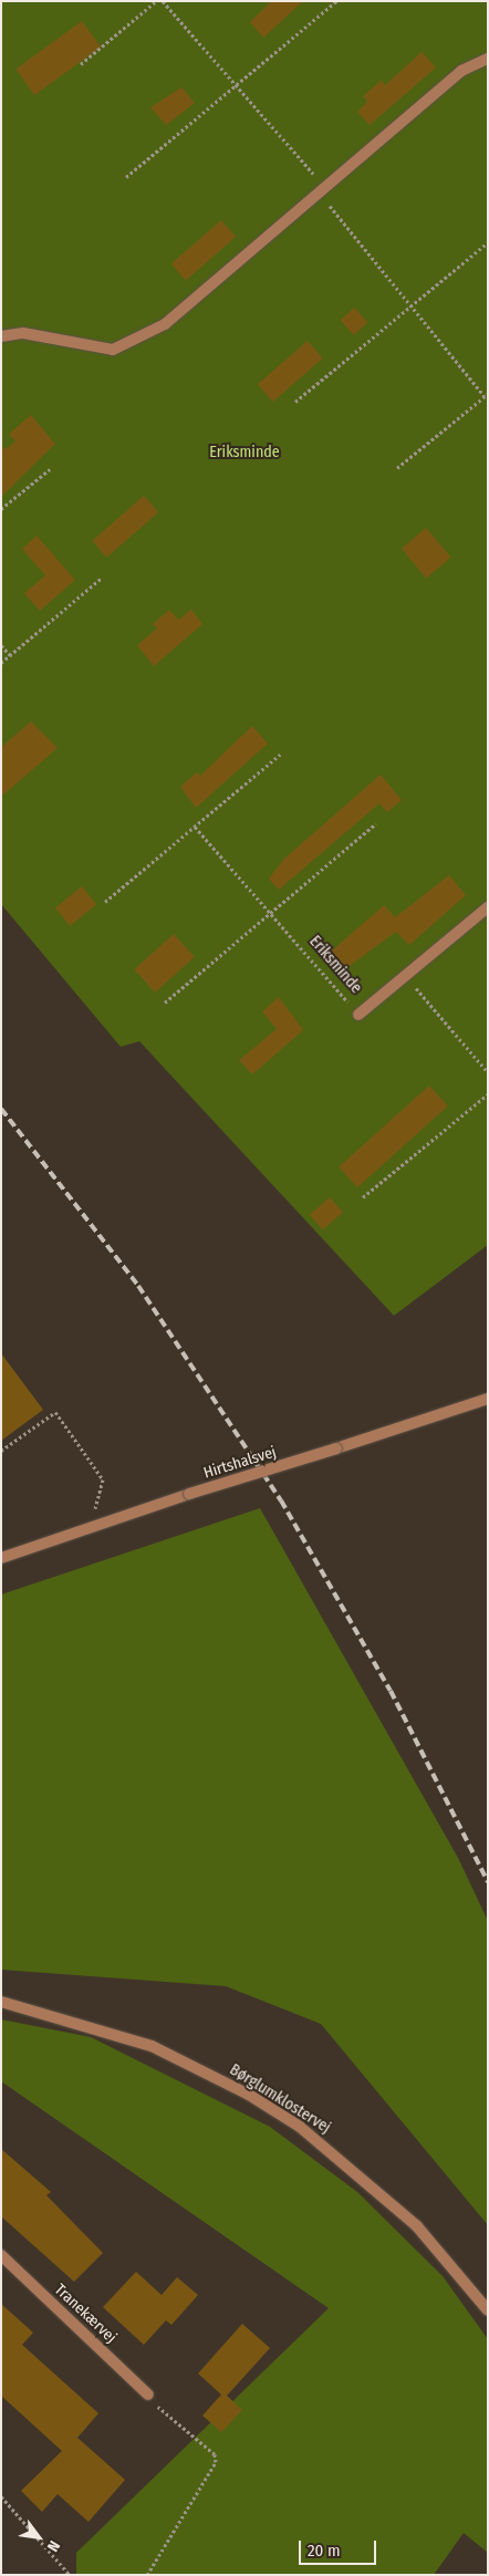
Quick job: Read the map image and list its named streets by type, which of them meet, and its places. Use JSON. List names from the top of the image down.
{
  "streets": {
    "street": [
      "Eriksminde",
      "Hirtshalsvej",
      "Børglumklostervej",
      "Tranekærvej"
    ]
  },
  "parks": ["Eriksminde"],
  "scale_bar": "20 m",
  "north": "bottom right"
}
